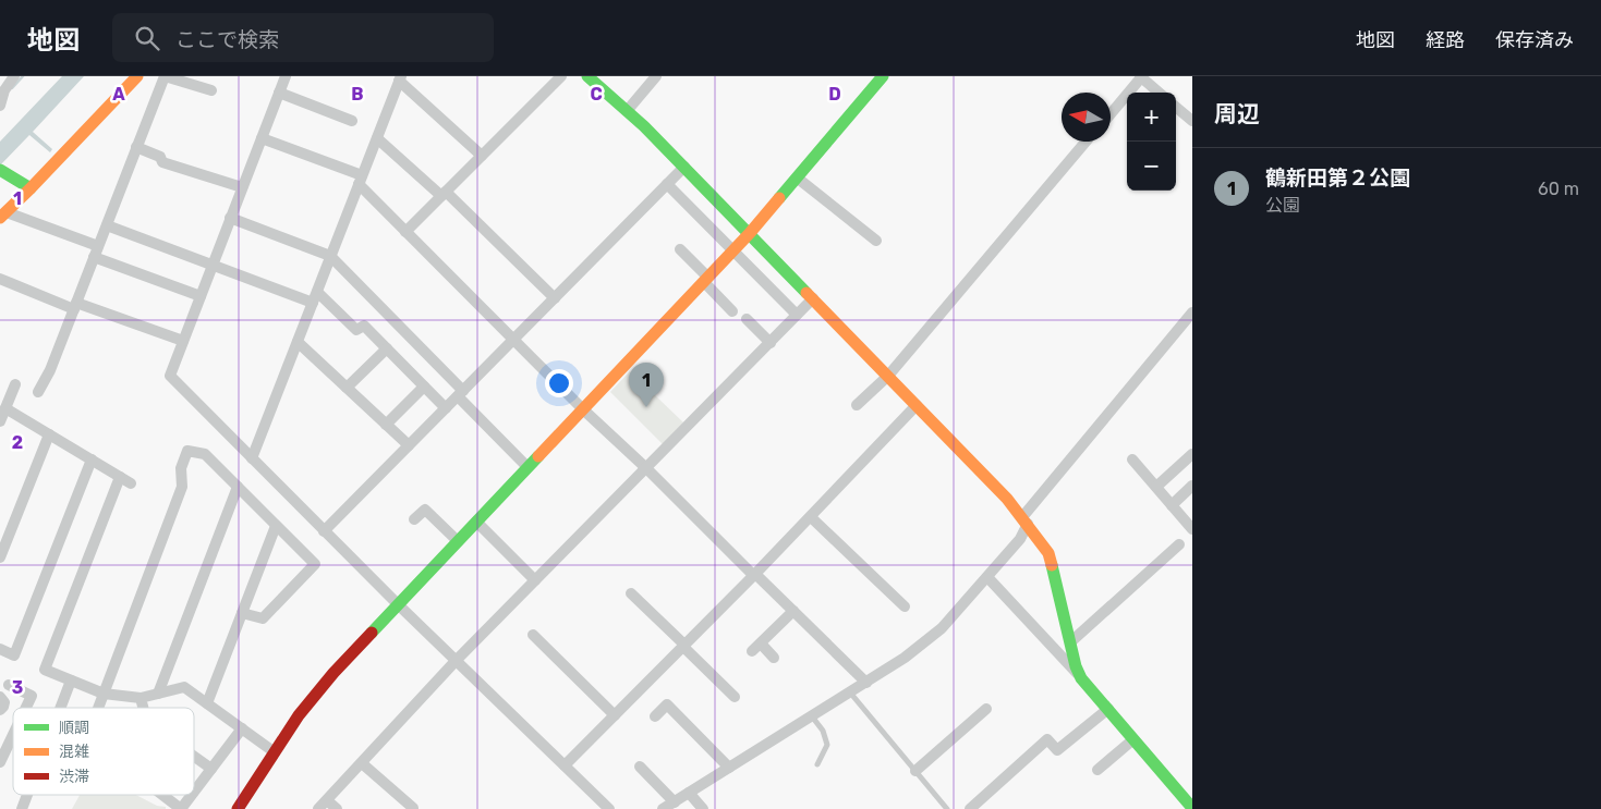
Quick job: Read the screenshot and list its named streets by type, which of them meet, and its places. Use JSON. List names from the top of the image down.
{
  "legend": ["順調", "混雑", "渋滞"],
  "north": "left",
  "page": {
    "header": "地図",
    "search": "ここで検索",
    "nav": ["地図", "経路", "保存済み"],
    "heading": "周辺",
    "map_buttons": ["+", "−"],
    "list": [
      {
        "mark": "1",
        "name": "鶴新田第２公園",
        "note": "公園",
        "value": "60 m"
      }
    ],
    "pins": "1"
  },
  "grid": {
    "columns": [
      "A",
      "B",
      "C",
      "D"
    ],
    "rows": ["1", "2", "3"]
  }
}
